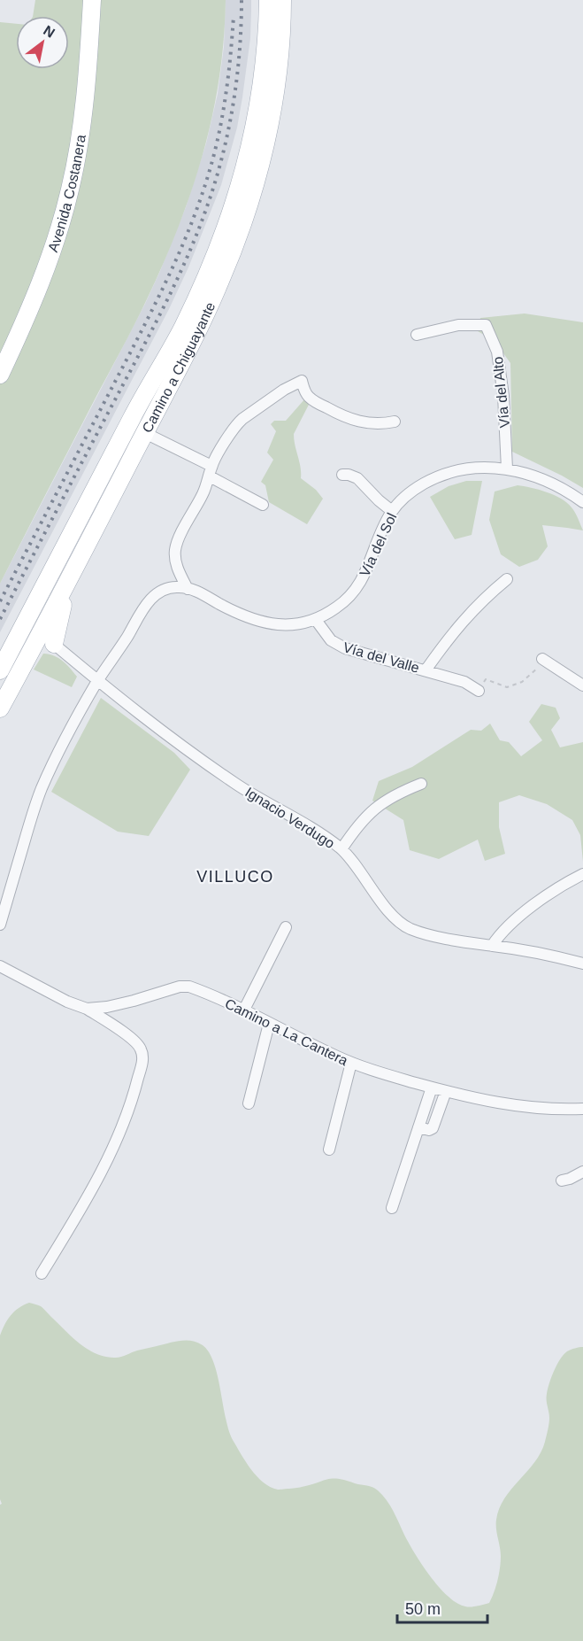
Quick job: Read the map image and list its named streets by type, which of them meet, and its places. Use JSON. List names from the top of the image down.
{
  "streets": {
    "main road": ["Avenida Costanera", "Camino a Chiguayante"],
    "street": [
      "Vía del Alto",
      "Vía del Sol",
      "Vía del Valle",
      "Ignacio Verdugo",
      "Camino a La Cantera"
    ]
  },
  "crossings": [
    ["Camino a Chiguayante", "Ignacio Verdugo"],
    ["Vía del Alto", "Vía del Sol"],
    ["Vía del Sol", "Vía del Valle"],
    ["Vía del Sol", "Ignacio Verdugo"]
  ],
  "districts": ["VILLUCO"],
  "scale_bar": "50 m",
  "north": "top right"
}
